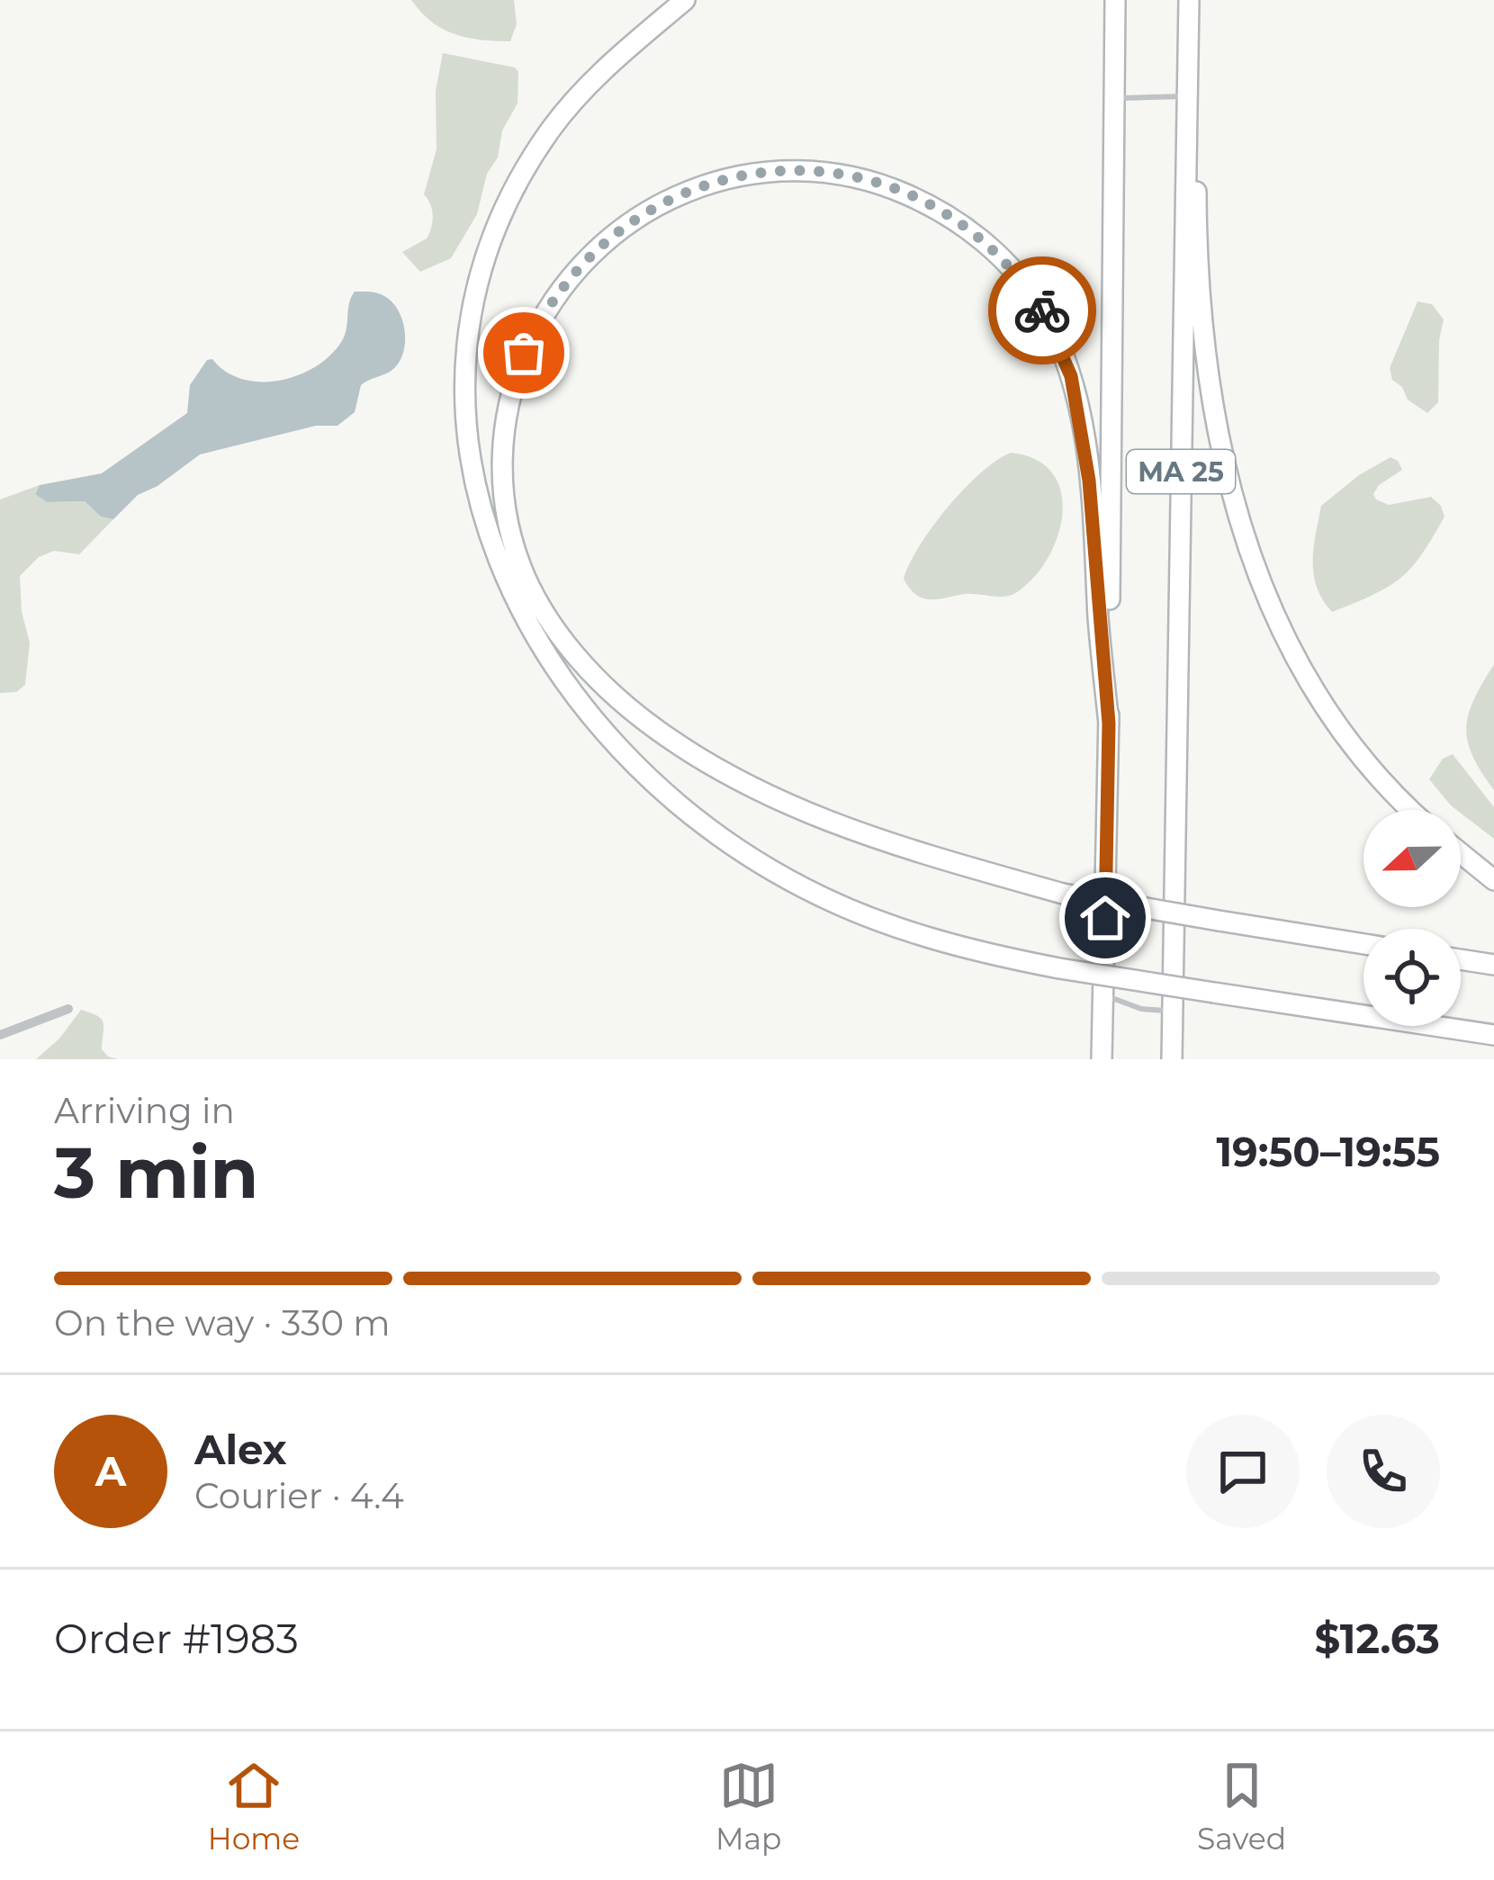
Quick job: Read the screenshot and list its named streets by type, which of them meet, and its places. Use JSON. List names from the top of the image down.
{
  "streets": {
    "highway": ["MA 25"]
  },
  "north": "left",
  "page": {
    "heading": ["3 min", "Arriving in", "19:50–19:55"],
    "panel": [
      "Alex",
      "Courier · 4.4",
      "Order #1983",
      "$12.63"
    ],
    "bar": "On the way · 330 m",
    "round": "A",
    "tabs": ["Home", "Map", "Saved"]
  }
}
